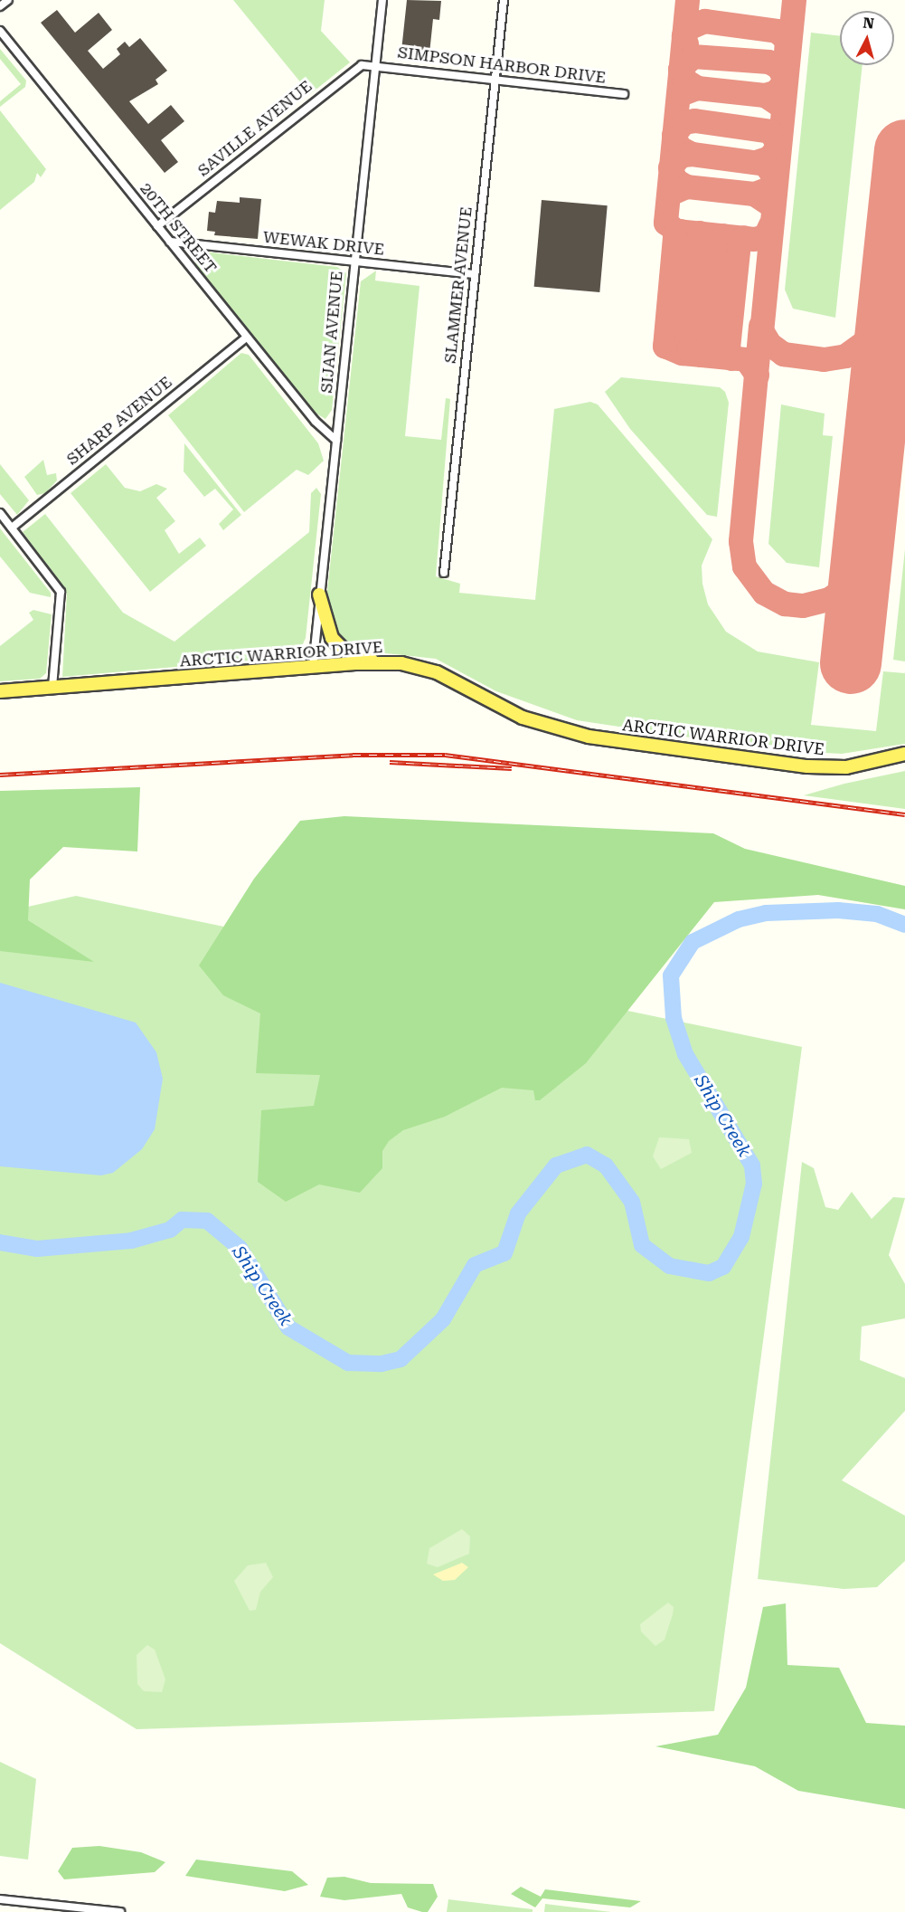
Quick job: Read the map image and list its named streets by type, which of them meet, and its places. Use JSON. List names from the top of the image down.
{
  "streets": {
    "main road": ["ARCTIC WARRIOR DRIVE"],
    "street": [
      "SIMPSON HARBOR DRIVE",
      "SAVILLE AVENUE",
      "20TH STREET",
      "WEWAK DRIVE",
      "SLAMMER AVENUE",
      "SIJAN AVENUE",
      "SHARP AVENUE"
    ]
  },
  "crossings": [
    ["SIMPSON HARBOR DRIVE", "SAVILLE AVENUE"],
    ["SIMPSON HARBOR DRIVE", "SLAMMER AVENUE"],
    ["SIMPSON HARBOR DRIVE", "SIJAN AVENUE"],
    ["SAVILLE AVENUE", "20TH STREET"],
    ["SAVILLE AVENUE", "SIJAN AVENUE"],
    ["20TH STREET", "WEWAK DRIVE"],
    ["20TH STREET", "SIJAN AVENUE"],
    ["20TH STREET", "SHARP AVENUE"],
    ["WEWAK DRIVE", "SLAMMER AVENUE"],
    ["WEWAK DRIVE", "SIJAN AVENUE"],
    ["SIJAN AVENUE", "ARCTIC WARRIOR DRIVE"]
  ],
  "water": ["Ship Creek"],
  "north": "top"
}
